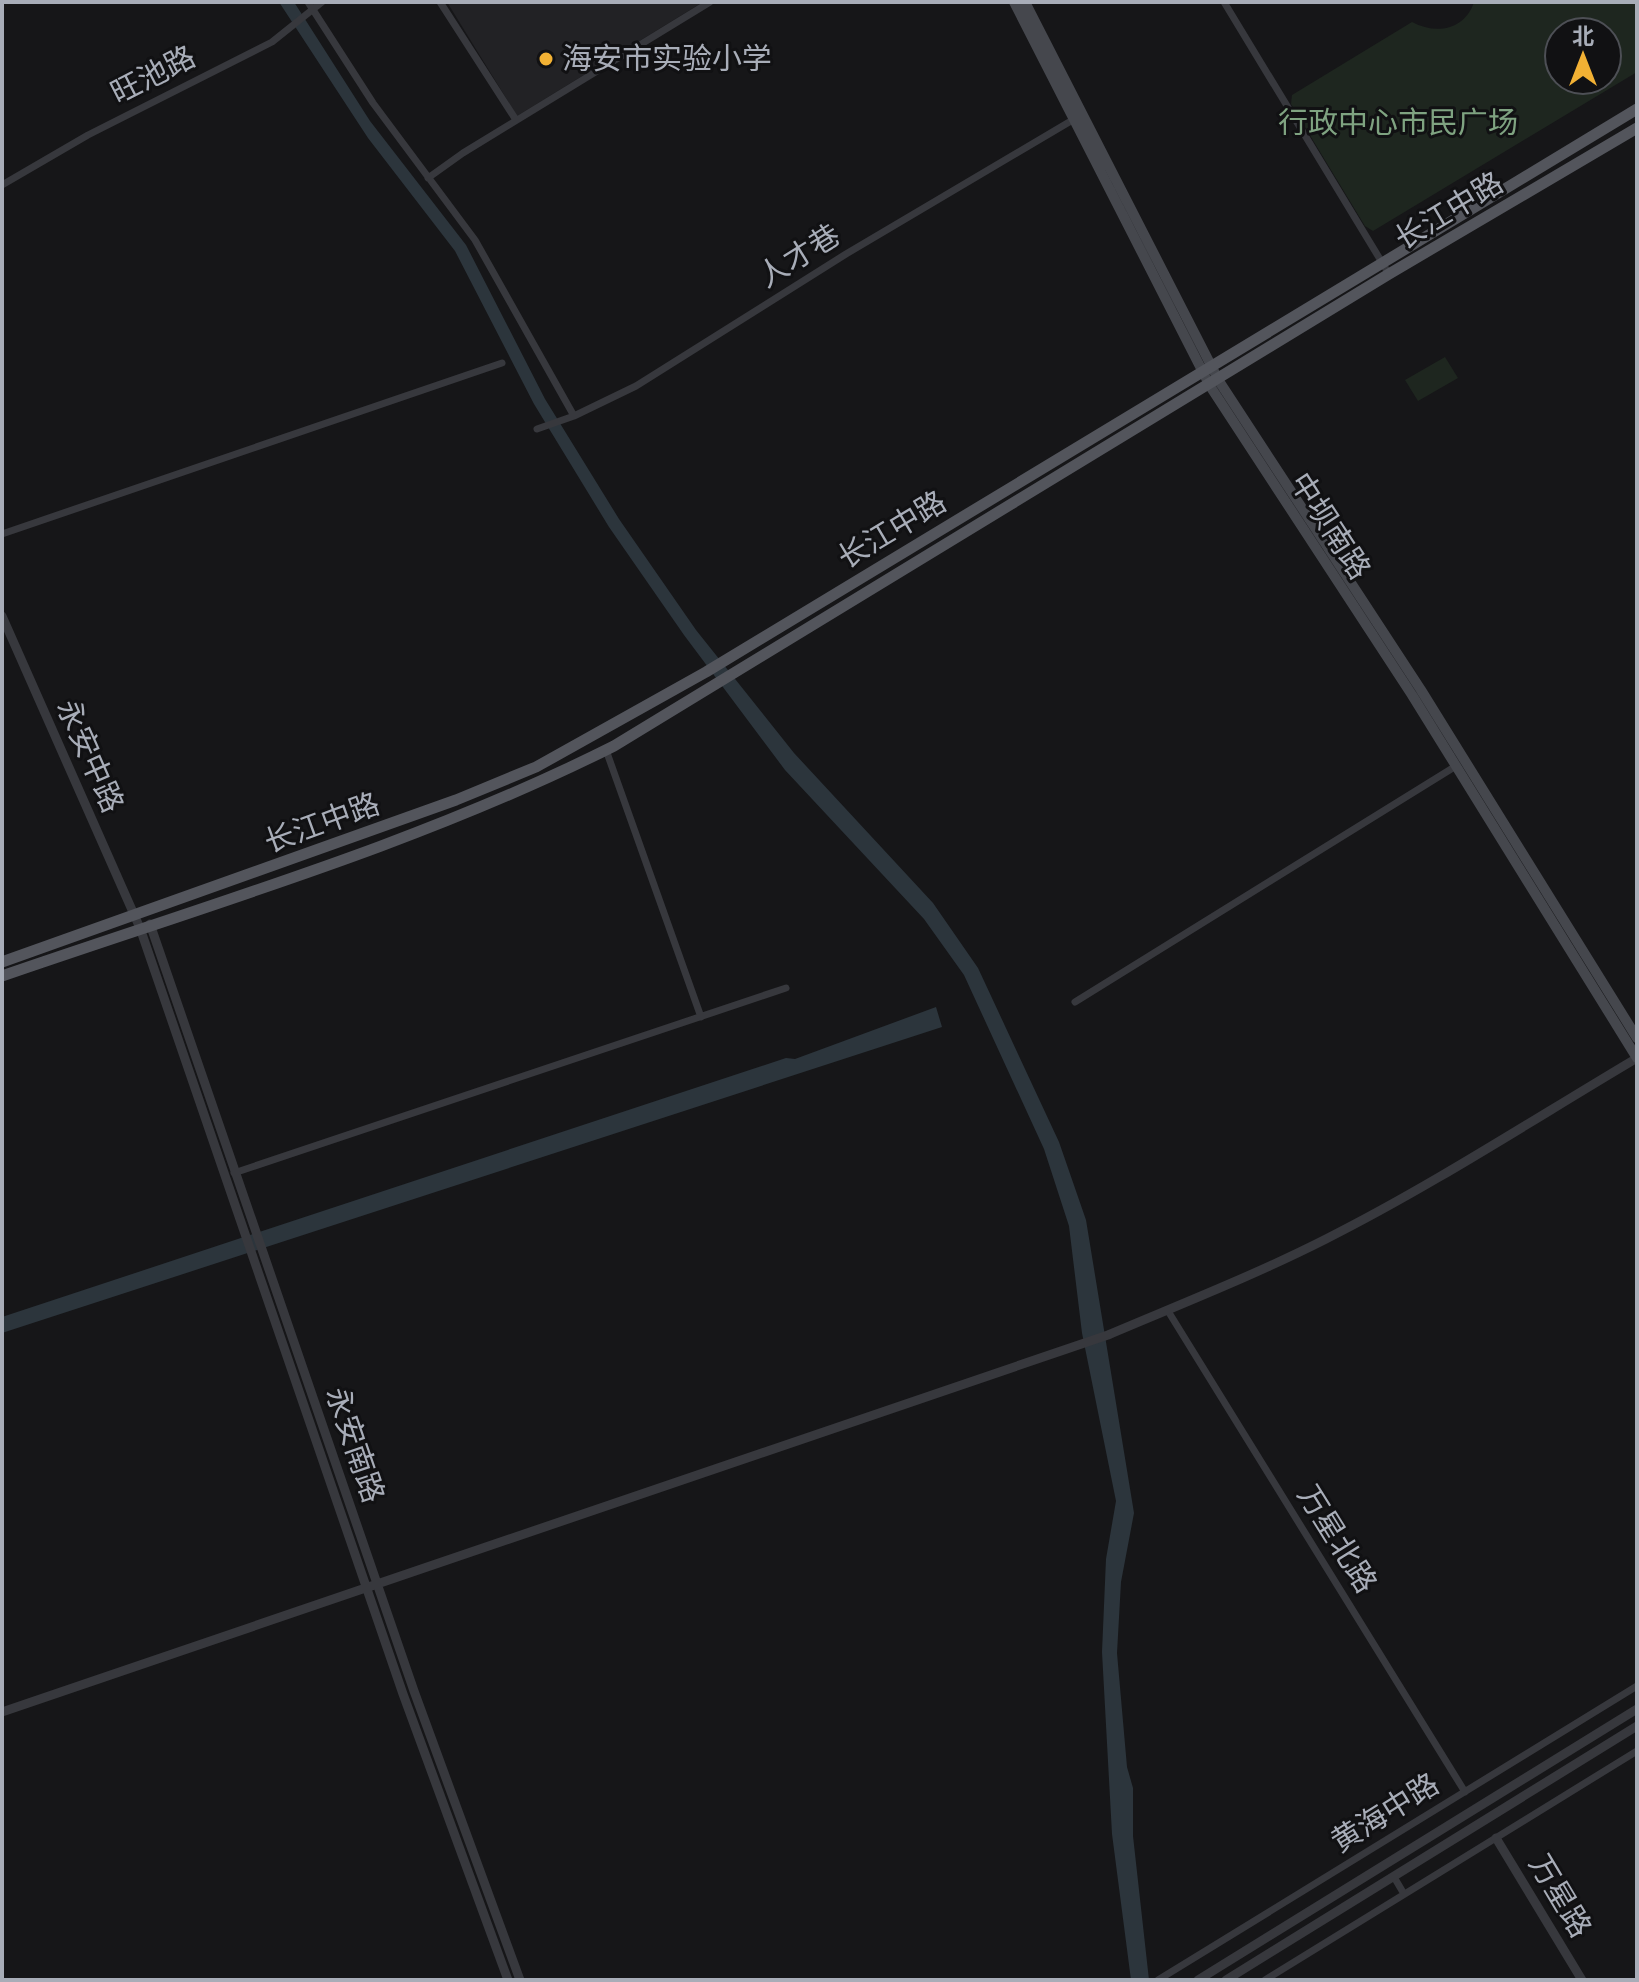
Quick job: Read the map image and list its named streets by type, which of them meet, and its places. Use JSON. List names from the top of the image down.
{
  "streets": {
    "main road": ["长江中路", "中坝南路"],
    "street": [
      "旺池路",
      "人才巷",
      "永安中路",
      "永安南路",
      "万星北路",
      "黄海中路",
      "万星路"
    ]
  },
  "crossings": [
    ["长江中路", "中坝南路"],
    ["长江中路", "永安中路"],
    ["长江中路", "永安南路"],
    ["人才巷", "中坝南路"],
    ["永安中路", "永安南路"],
    ["万星北路", "黄海中路"]
  ],
  "parks": ["行政中心市民广场"],
  "places": ["海安市实验小学"],
  "north": "top"
}
